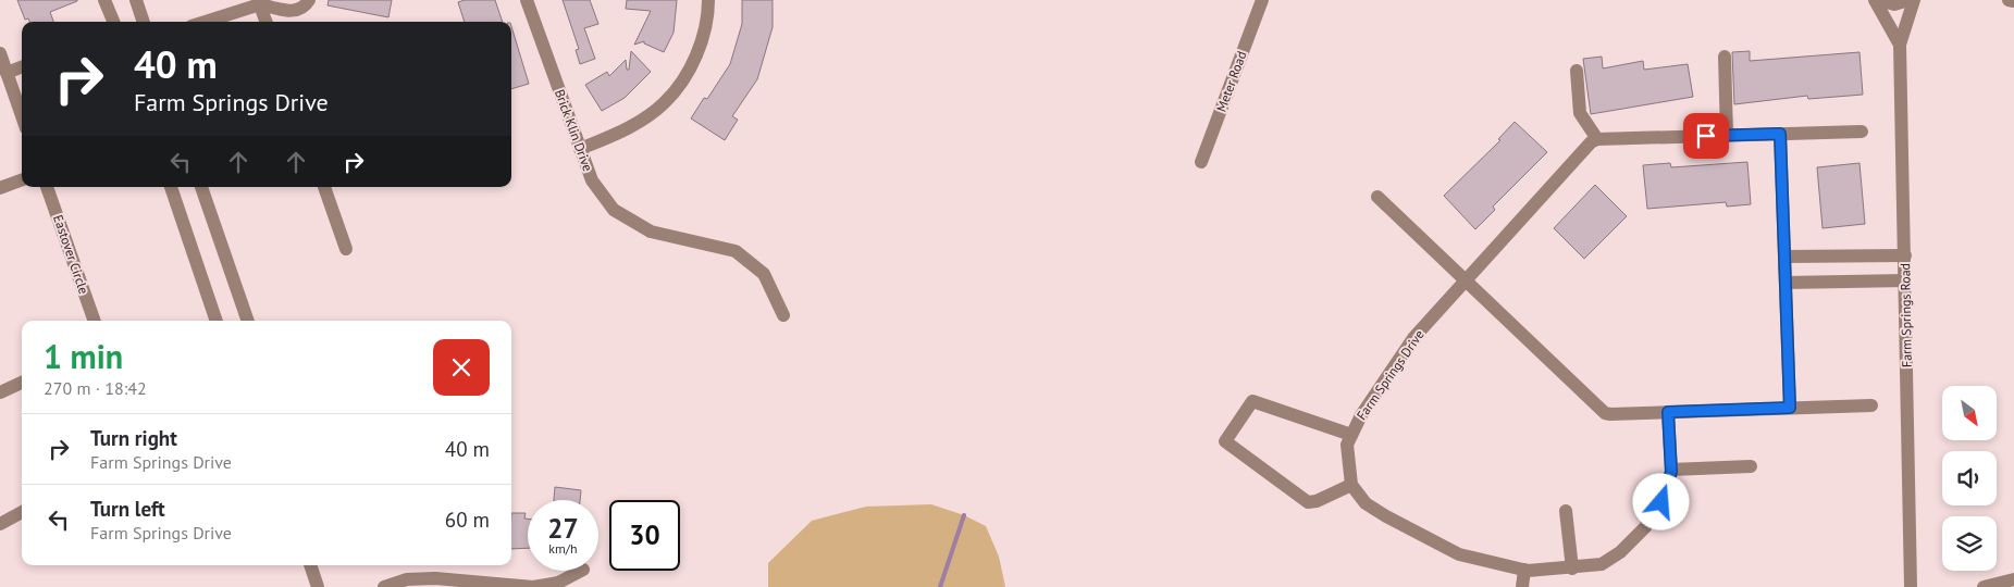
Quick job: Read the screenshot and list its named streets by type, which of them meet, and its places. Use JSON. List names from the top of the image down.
{
  "streets": {
    "street": [
      "Meter Road",
      "Brick Klin Drive",
      "Eastover Circle",
      "Farm Springs Road",
      "Farm Springs Drive"
    ]
  },
  "north": "bottom right",
  "page": {
    "turn": ["40 m", "Farm Springs Drive"],
    "heading": ["1 min", "270 m · 18:42"],
    "list": [
      {
        "name": "Turn right",
        "note": "Farm Springs Drive",
        "value": "40 m"
      },
      {
        "name": "Turn left",
        "note": "Farm Springs Drive",
        "value": "60 m"
      }
    ],
    "speed": "27 km/h",
    "limit": "30"
  }
}
